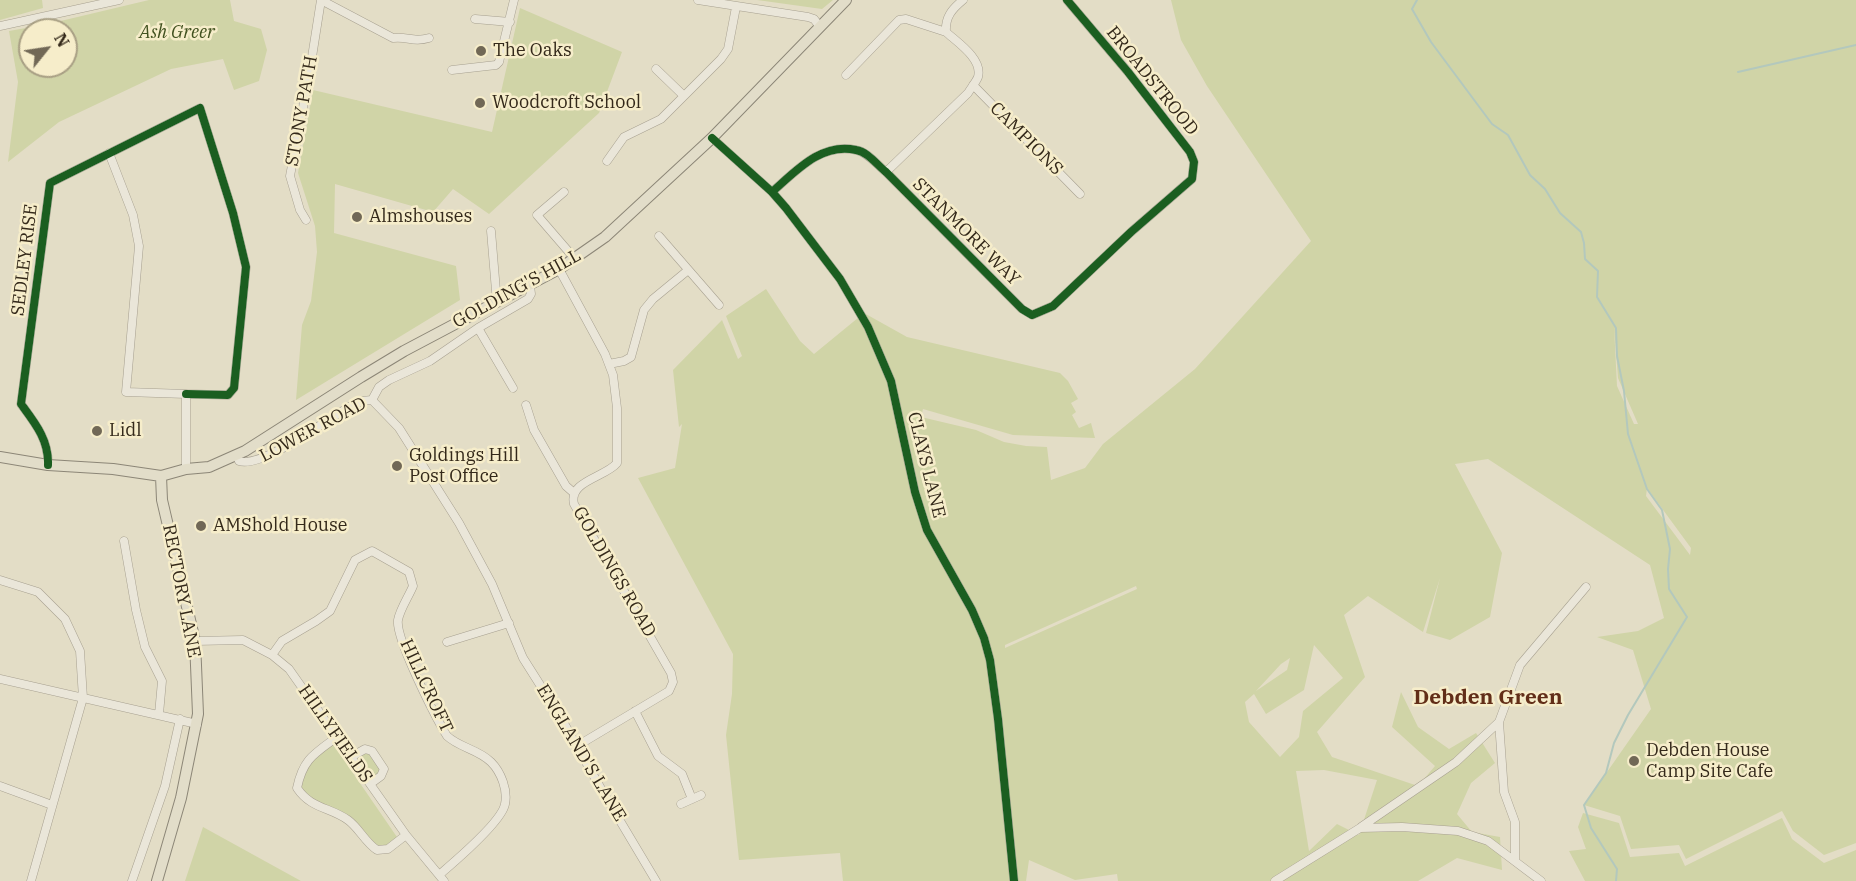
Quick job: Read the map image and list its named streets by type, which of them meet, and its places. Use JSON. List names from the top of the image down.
{
  "streets": {
    "main road": ["GOLDING'S HILL", "RECTORY LANE"],
    "street": [
      "BROADSTROOD",
      "STONY PATH",
      "CAMPIONS",
      "STANMORE WAY",
      "SEDLEY RISE",
      "LOWER ROAD",
      "CLAYS LANE",
      "GOLDINGS ROAD",
      "HILLCROFT",
      "HILLYFIELDS",
      "ENGLAND'S LANE"
    ]
  },
  "crossings": [
    ["BROADSTROOD", "STANMORE WAY"],
    ["STANMORE WAY", "CLAYS LANE"],
    ["GOLDING'S HILL", "LOWER ROAD"],
    ["GOLDING'S HILL", "CLAYS LANE"],
    ["GOLDING'S HILL", "GOLDINGS ROAD"],
    ["GOLDING'S HILL", "RECTORY LANE"],
    ["LOWER ROAD", "ENGLAND'S LANE"],
    ["GOLDINGS ROAD", "ENGLAND'S LANE"],
    ["RECTORY LANE", "HILLYFIELDS"],
    ["HILLCROFT", "HILLYFIELDS"]
  ],
  "districts": ["Debden Green"],
  "parks": ["Ash Greer"],
  "places": [
    "The Oaks",
    "Woodcroft School",
    "Almshouses",
    "Lidl",
    "Goldings Hill Post Office",
    "AMShold House",
    "Debden House Camp Site Cafe"
  ],
  "north": "top right"
}
